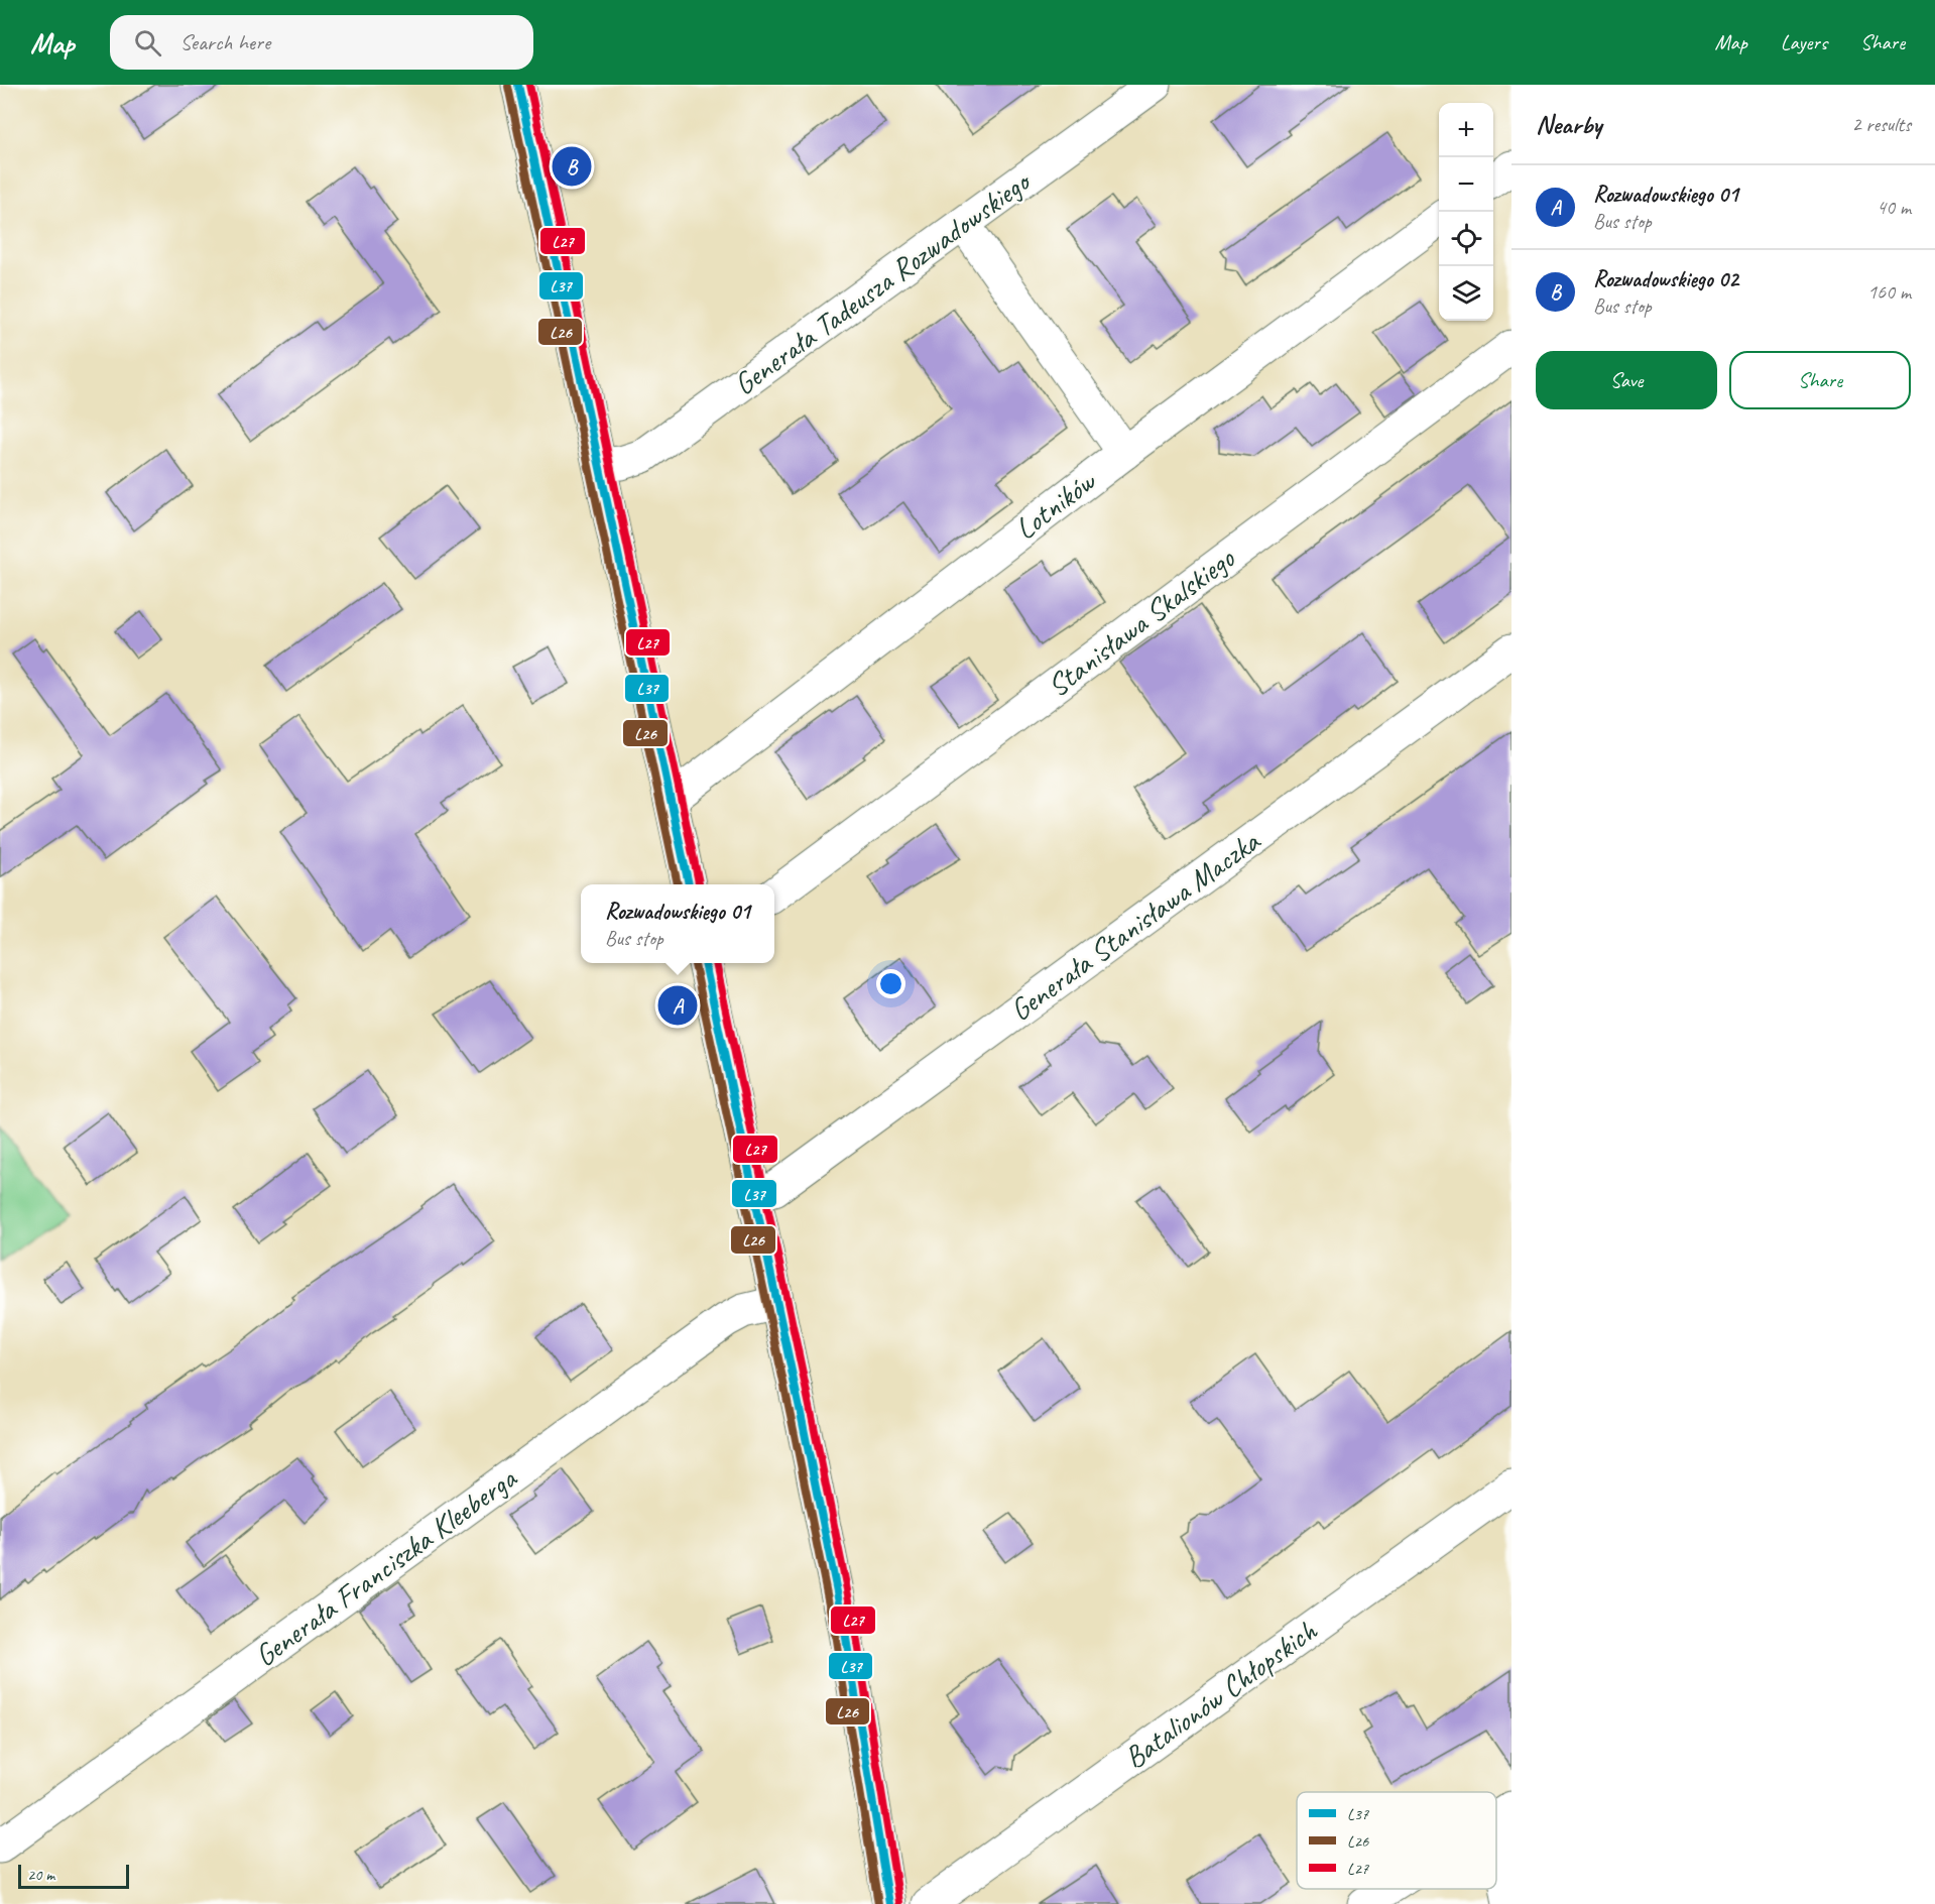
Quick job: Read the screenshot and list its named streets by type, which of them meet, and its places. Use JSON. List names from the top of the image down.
{
  "streets": {
    "street": [
      "Generała Tadeusza Rozwadowskiego",
      "Lotników",
      "Stanisława Skalskiego",
      "Generała Stanisława Maczka",
      "Generała Franciszka Kleeberga",
      "Batalionów Chłopskich"
    ]
  },
  "lines": ["transit line L37", "transit line L27", "transit line L26"],
  "legend": ["L37", "L26", "L27"],
  "scale_bar": "20 m",
  "page": {
    "header": "Map",
    "search": "Search here",
    "nav": ["Map", "Layers", "Share"],
    "heading": ["Nearby", "2 results"],
    "map_buttons": ["+", "−"],
    "pins": ["B", "A"],
    "list": [
      {
        "mark": "A",
        "name": "Rozwadowskiego 01",
        "note": "Bus stop",
        "value": "40 m"
      },
      {
        "mark": "B",
        "name": "Rozwadowskiego 02",
        "note": "Bus stop",
        "value": "160 m"
      }
    ],
    "buttons": ["Save", "Share"],
    "popup": ["Rozwadowskiego 01", "Bus stop"],
    "scale": "20 m"
  }
}
